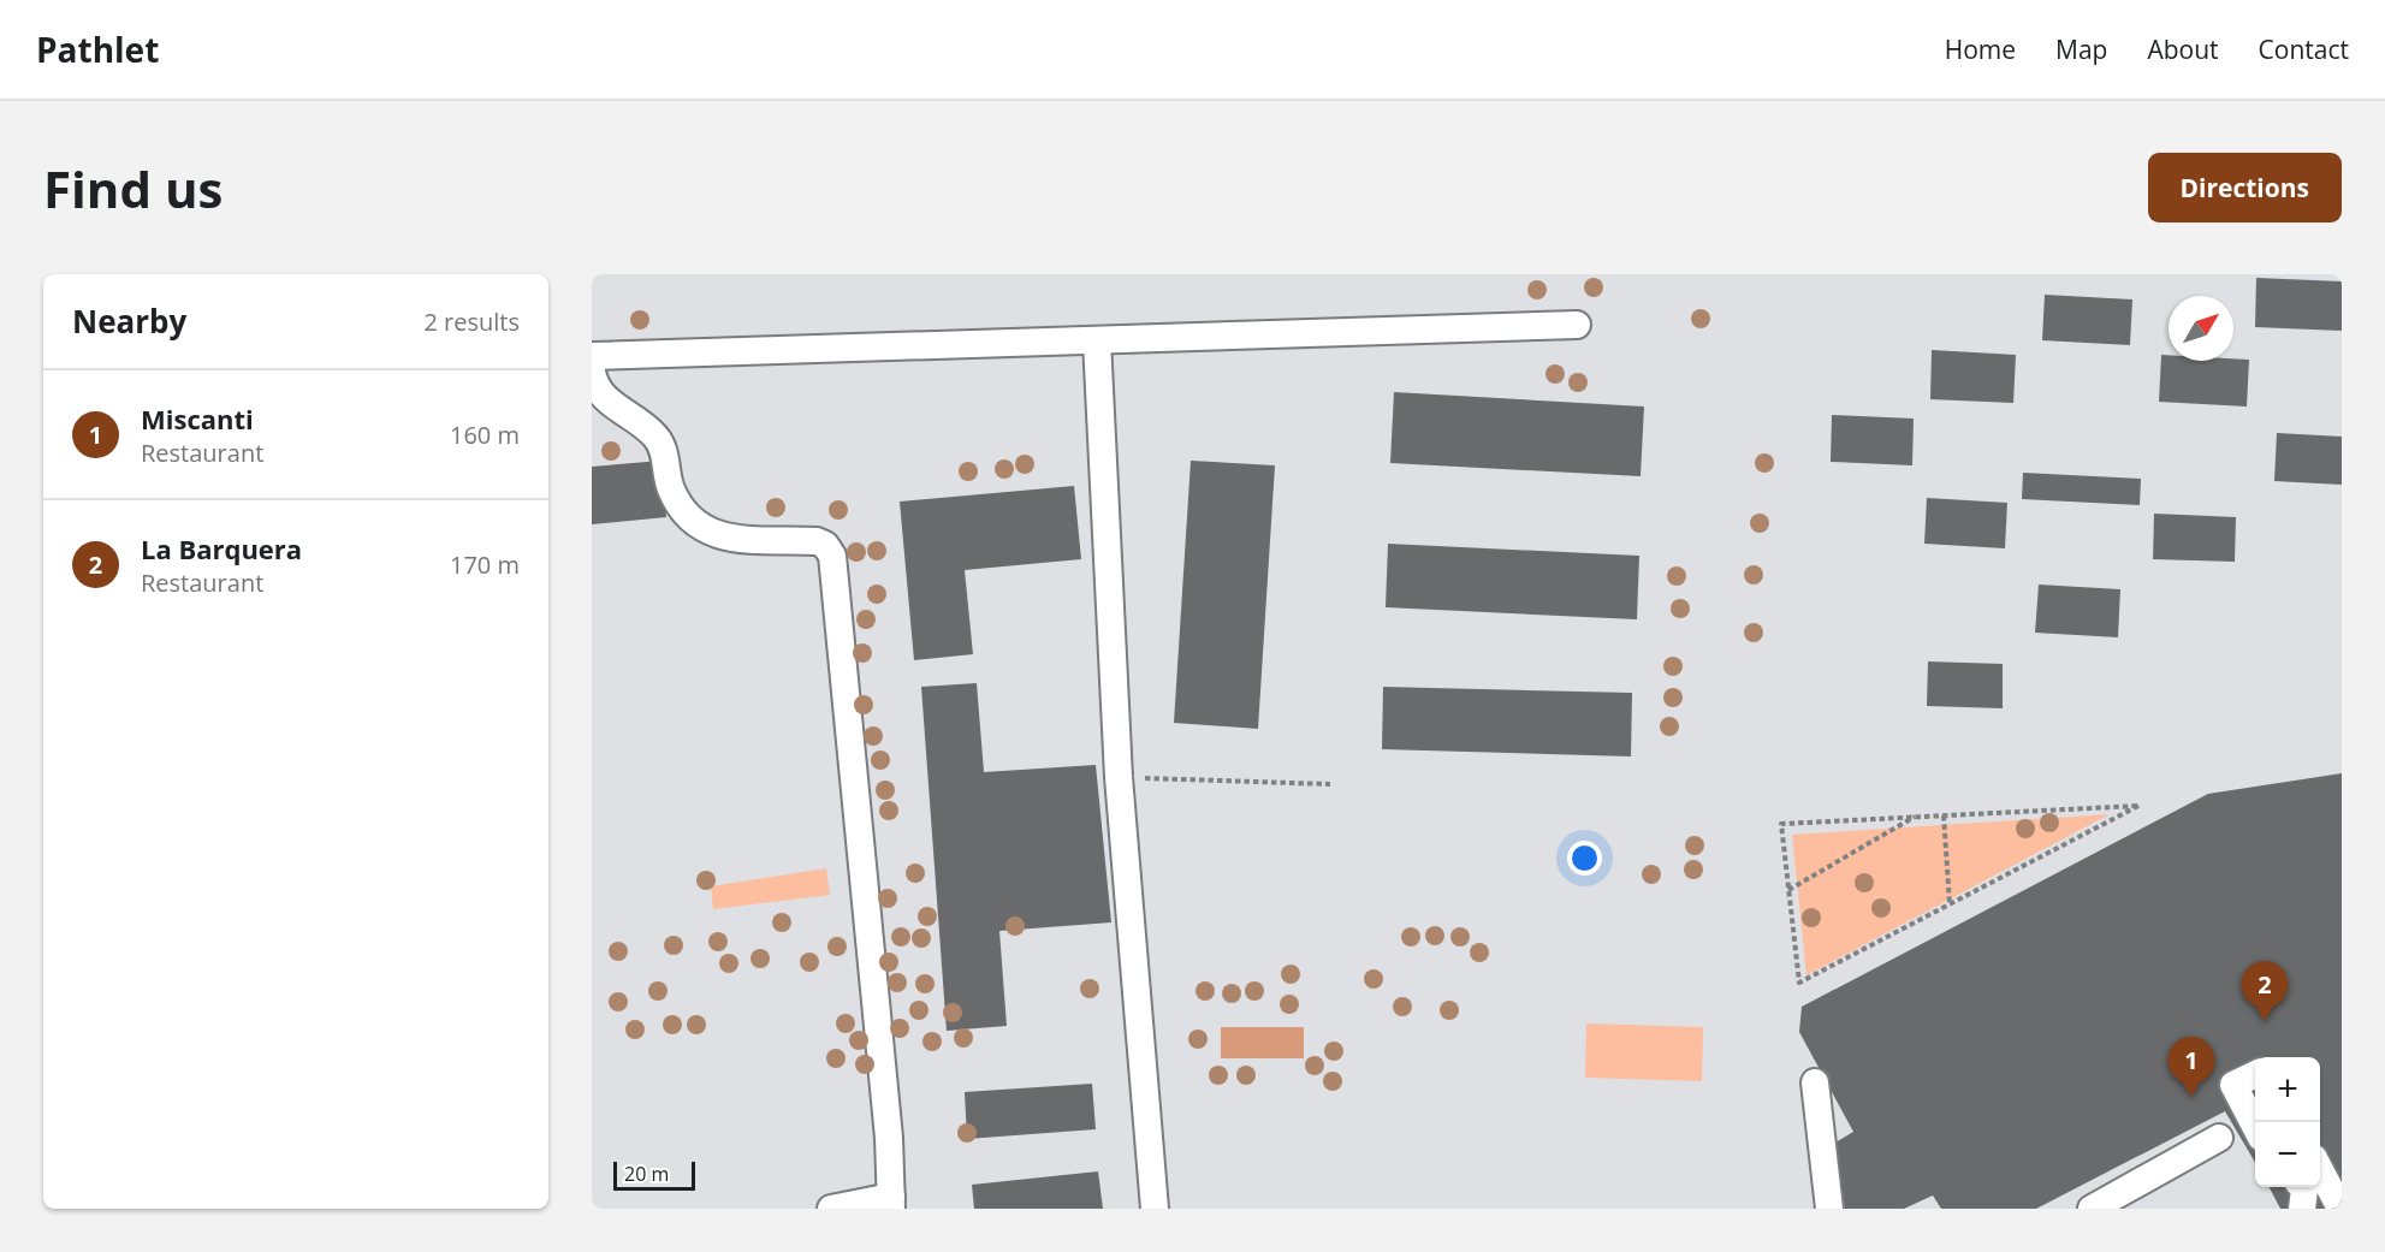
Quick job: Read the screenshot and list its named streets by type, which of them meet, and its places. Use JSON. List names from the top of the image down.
{
  "scale_bar": "20 m",
  "north": "top right",
  "page": {
    "header": "Pathlet",
    "nav": [
      "Home",
      "Map",
      "About",
      "Contact"
    ],
    "buttons": "Directions",
    "title": "Find us",
    "heading": ["Nearby", "2 results"],
    "list": [
      {
        "mark": "1",
        "name": "Miscanti",
        "note": "Restaurant",
        "value": "160 m"
      },
      {
        "mark": "2",
        "name": "La Barquera",
        "note": "Restaurant",
        "value": "170 m"
      }
    ],
    "pins": ["2", "1"],
    "map_buttons": ["+", "−"],
    "scale": "20 m"
  }
}
